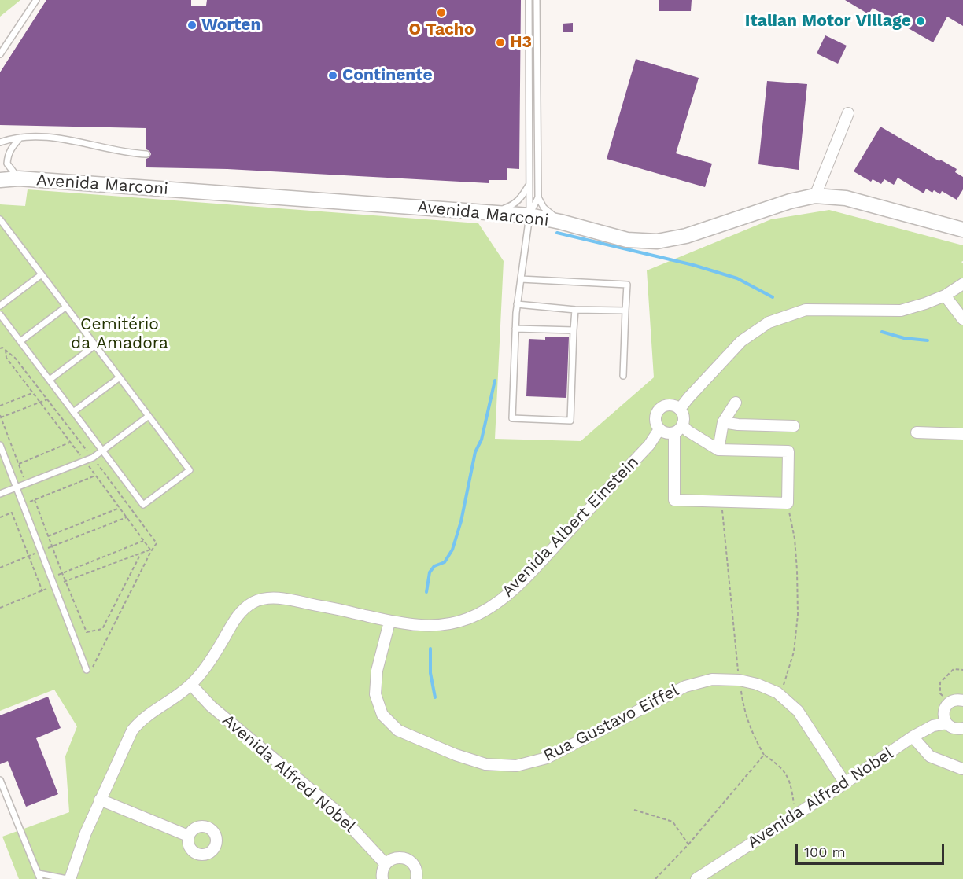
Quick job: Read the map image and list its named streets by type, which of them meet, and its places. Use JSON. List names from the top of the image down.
{
  "streets": {
    "street": [
      "Avenida Marconi",
      "Avenida Albert Einstein",
      "Rua Gustavo Eiffel",
      "Avenida Alfred Nobel"
    ]
  },
  "crossings": [
    ["Avenida Albert Einstein", "Rua Gustavo Eiffel"],
    ["Avenida Albert Einstein", "Avenida Alfred Nobel"],
    ["Rua Gustavo Eiffel", "Avenida Alfred Nobel"]
  ],
  "parks": ["Cemitério da Amadora"],
  "places": [
    "O Tacho",
    "Italian Motor Village",
    "Worten",
    "H3",
    "Continente"
  ],
  "scale_bar": "100 m"
}
